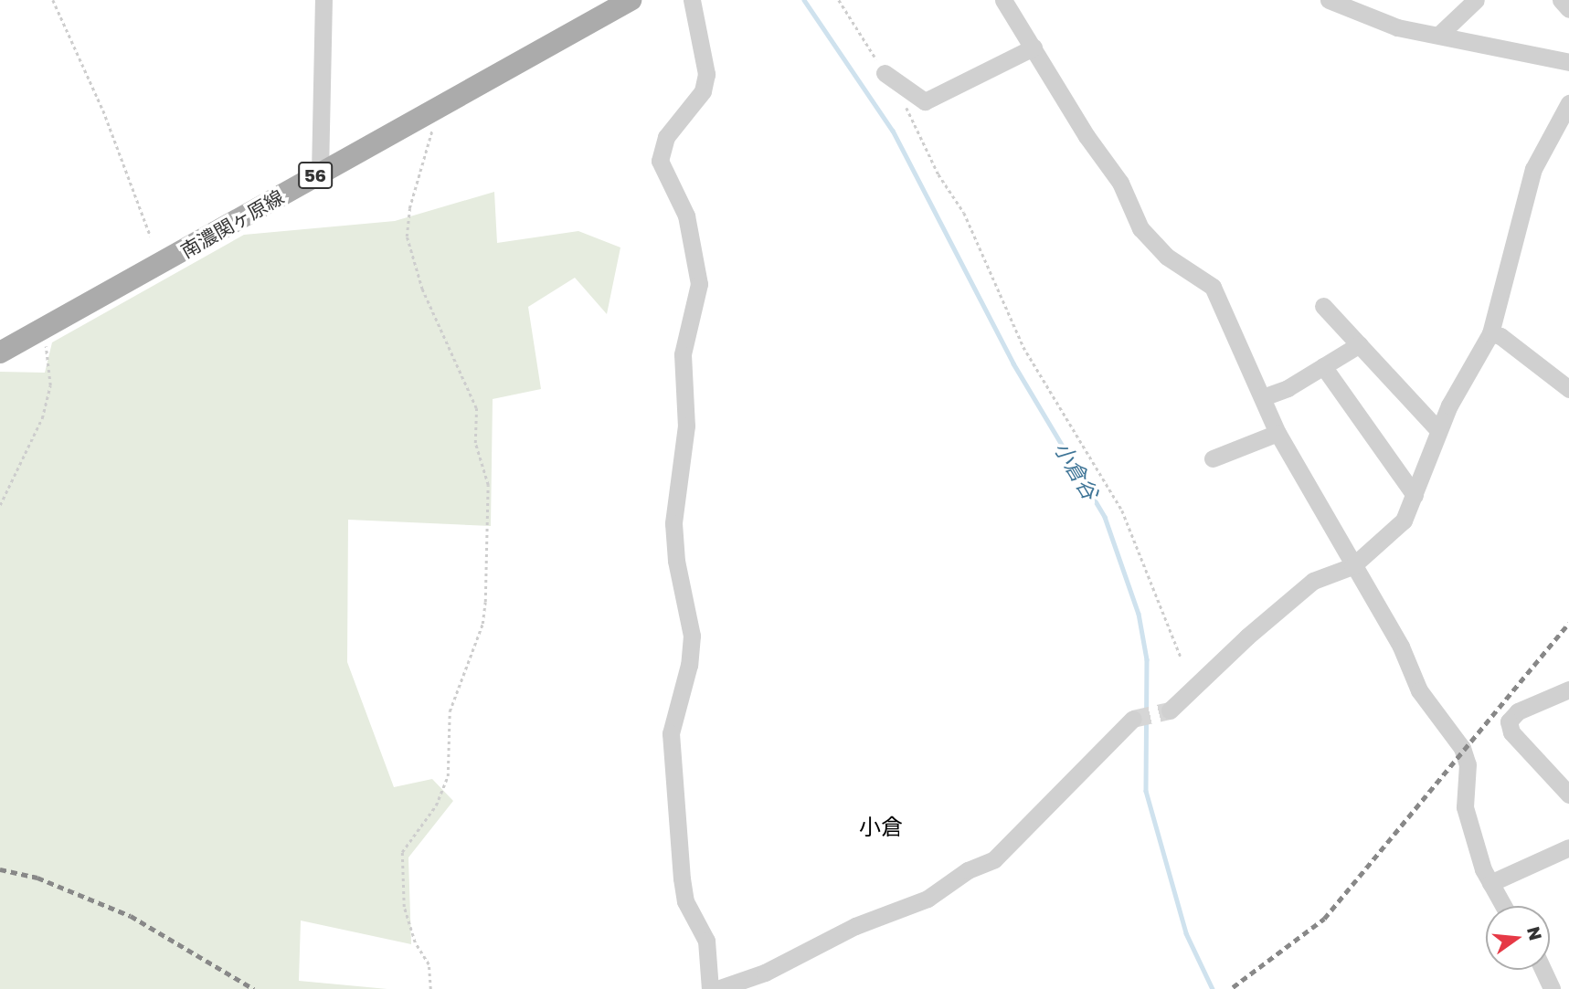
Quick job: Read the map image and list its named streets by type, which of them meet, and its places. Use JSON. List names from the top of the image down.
{
  "streets": {
    "main road": ["56", "南濃関ヶ原線"]
  },
  "districts": ["小倉"],
  "water": ["小倉谷"],
  "north": "right"
}
